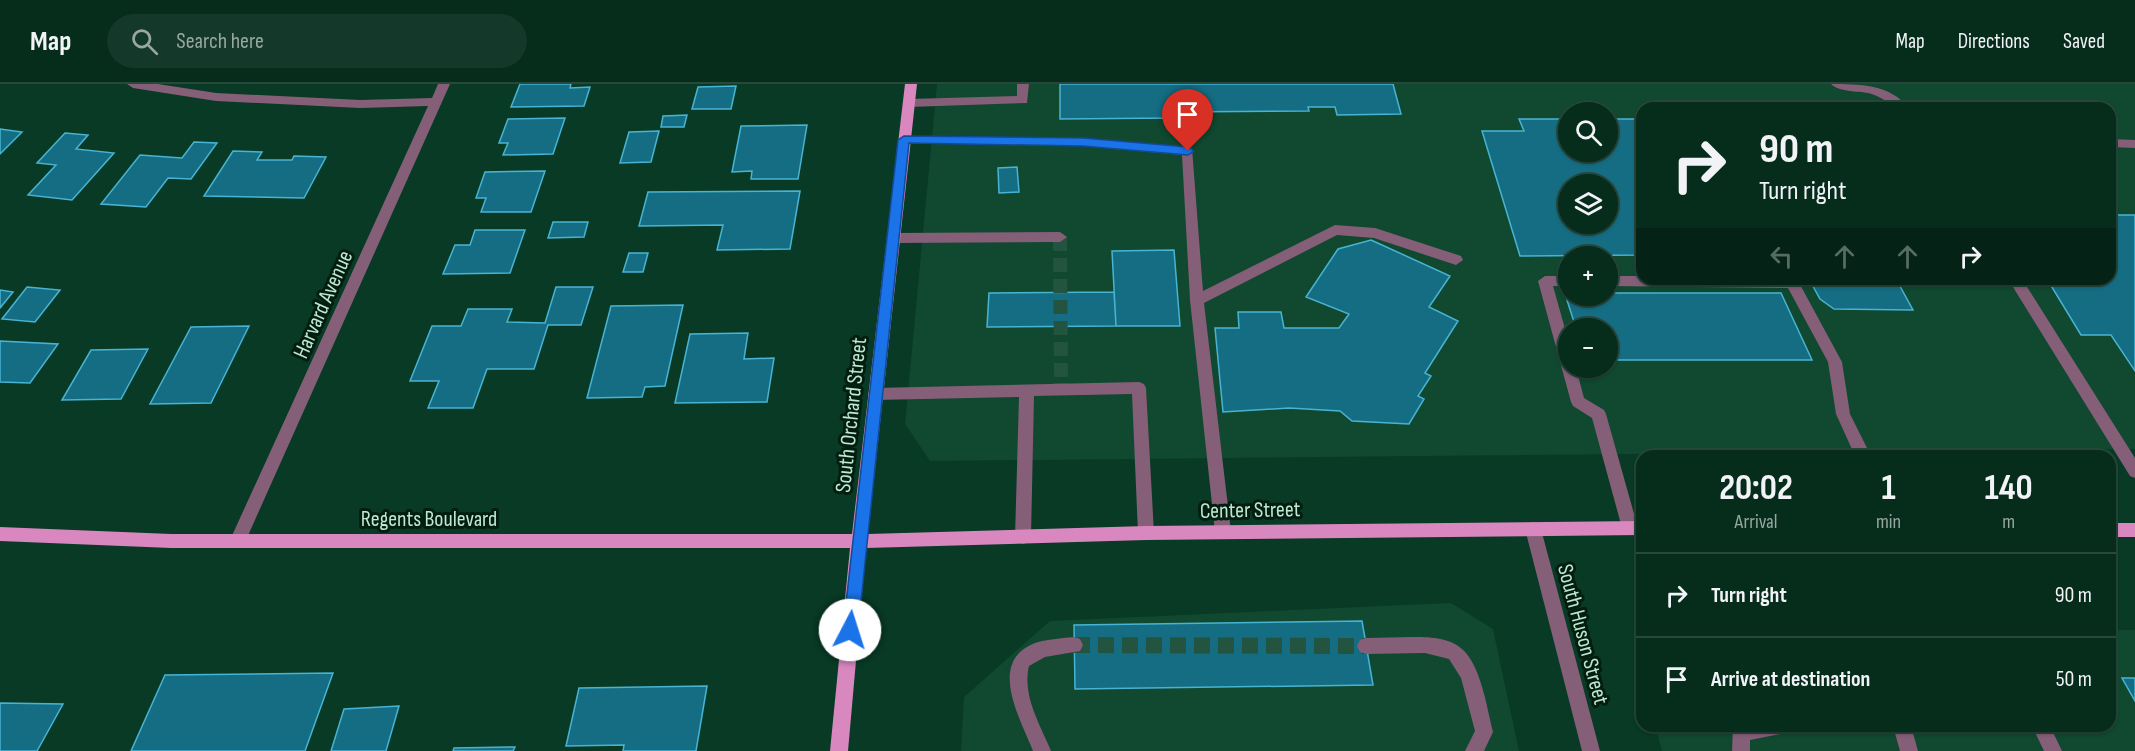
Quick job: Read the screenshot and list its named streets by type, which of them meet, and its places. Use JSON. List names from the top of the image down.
{
  "streets": {
    "main road": ["South Orchard Street", "Center Street", "Regents Boulevard"],
    "street": ["Harvard Avenue", "South Huson Street"]
  },
  "crossings": [
    ["Harvard Avenue", "Regents Boulevard"],
    ["South Orchard Street", "Center Street"],
    ["South Orchard Street", "Regents Boulevard"],
    ["Center Street", "Regents Boulevard"],
    ["Center Street", "South Huson Street"]
  ],
  "page": {
    "header": "Map",
    "search": "Search here",
    "nav": ["Map", "Directions", "Saved"],
    "map_buttons": ["+", "−"],
    "turn": ["90 m", "Turn right"],
    "eta": [
      "20:02",
      "Arrival",
      "1",
      "min",
      "140",
      "m"
    ],
    "list": [
      {
        "name": "Turn right",
        "value": "90 m"
      },
      {
        "name": "Arrive at destination",
        "value": "50 m"
      }
    ]
  }
}
